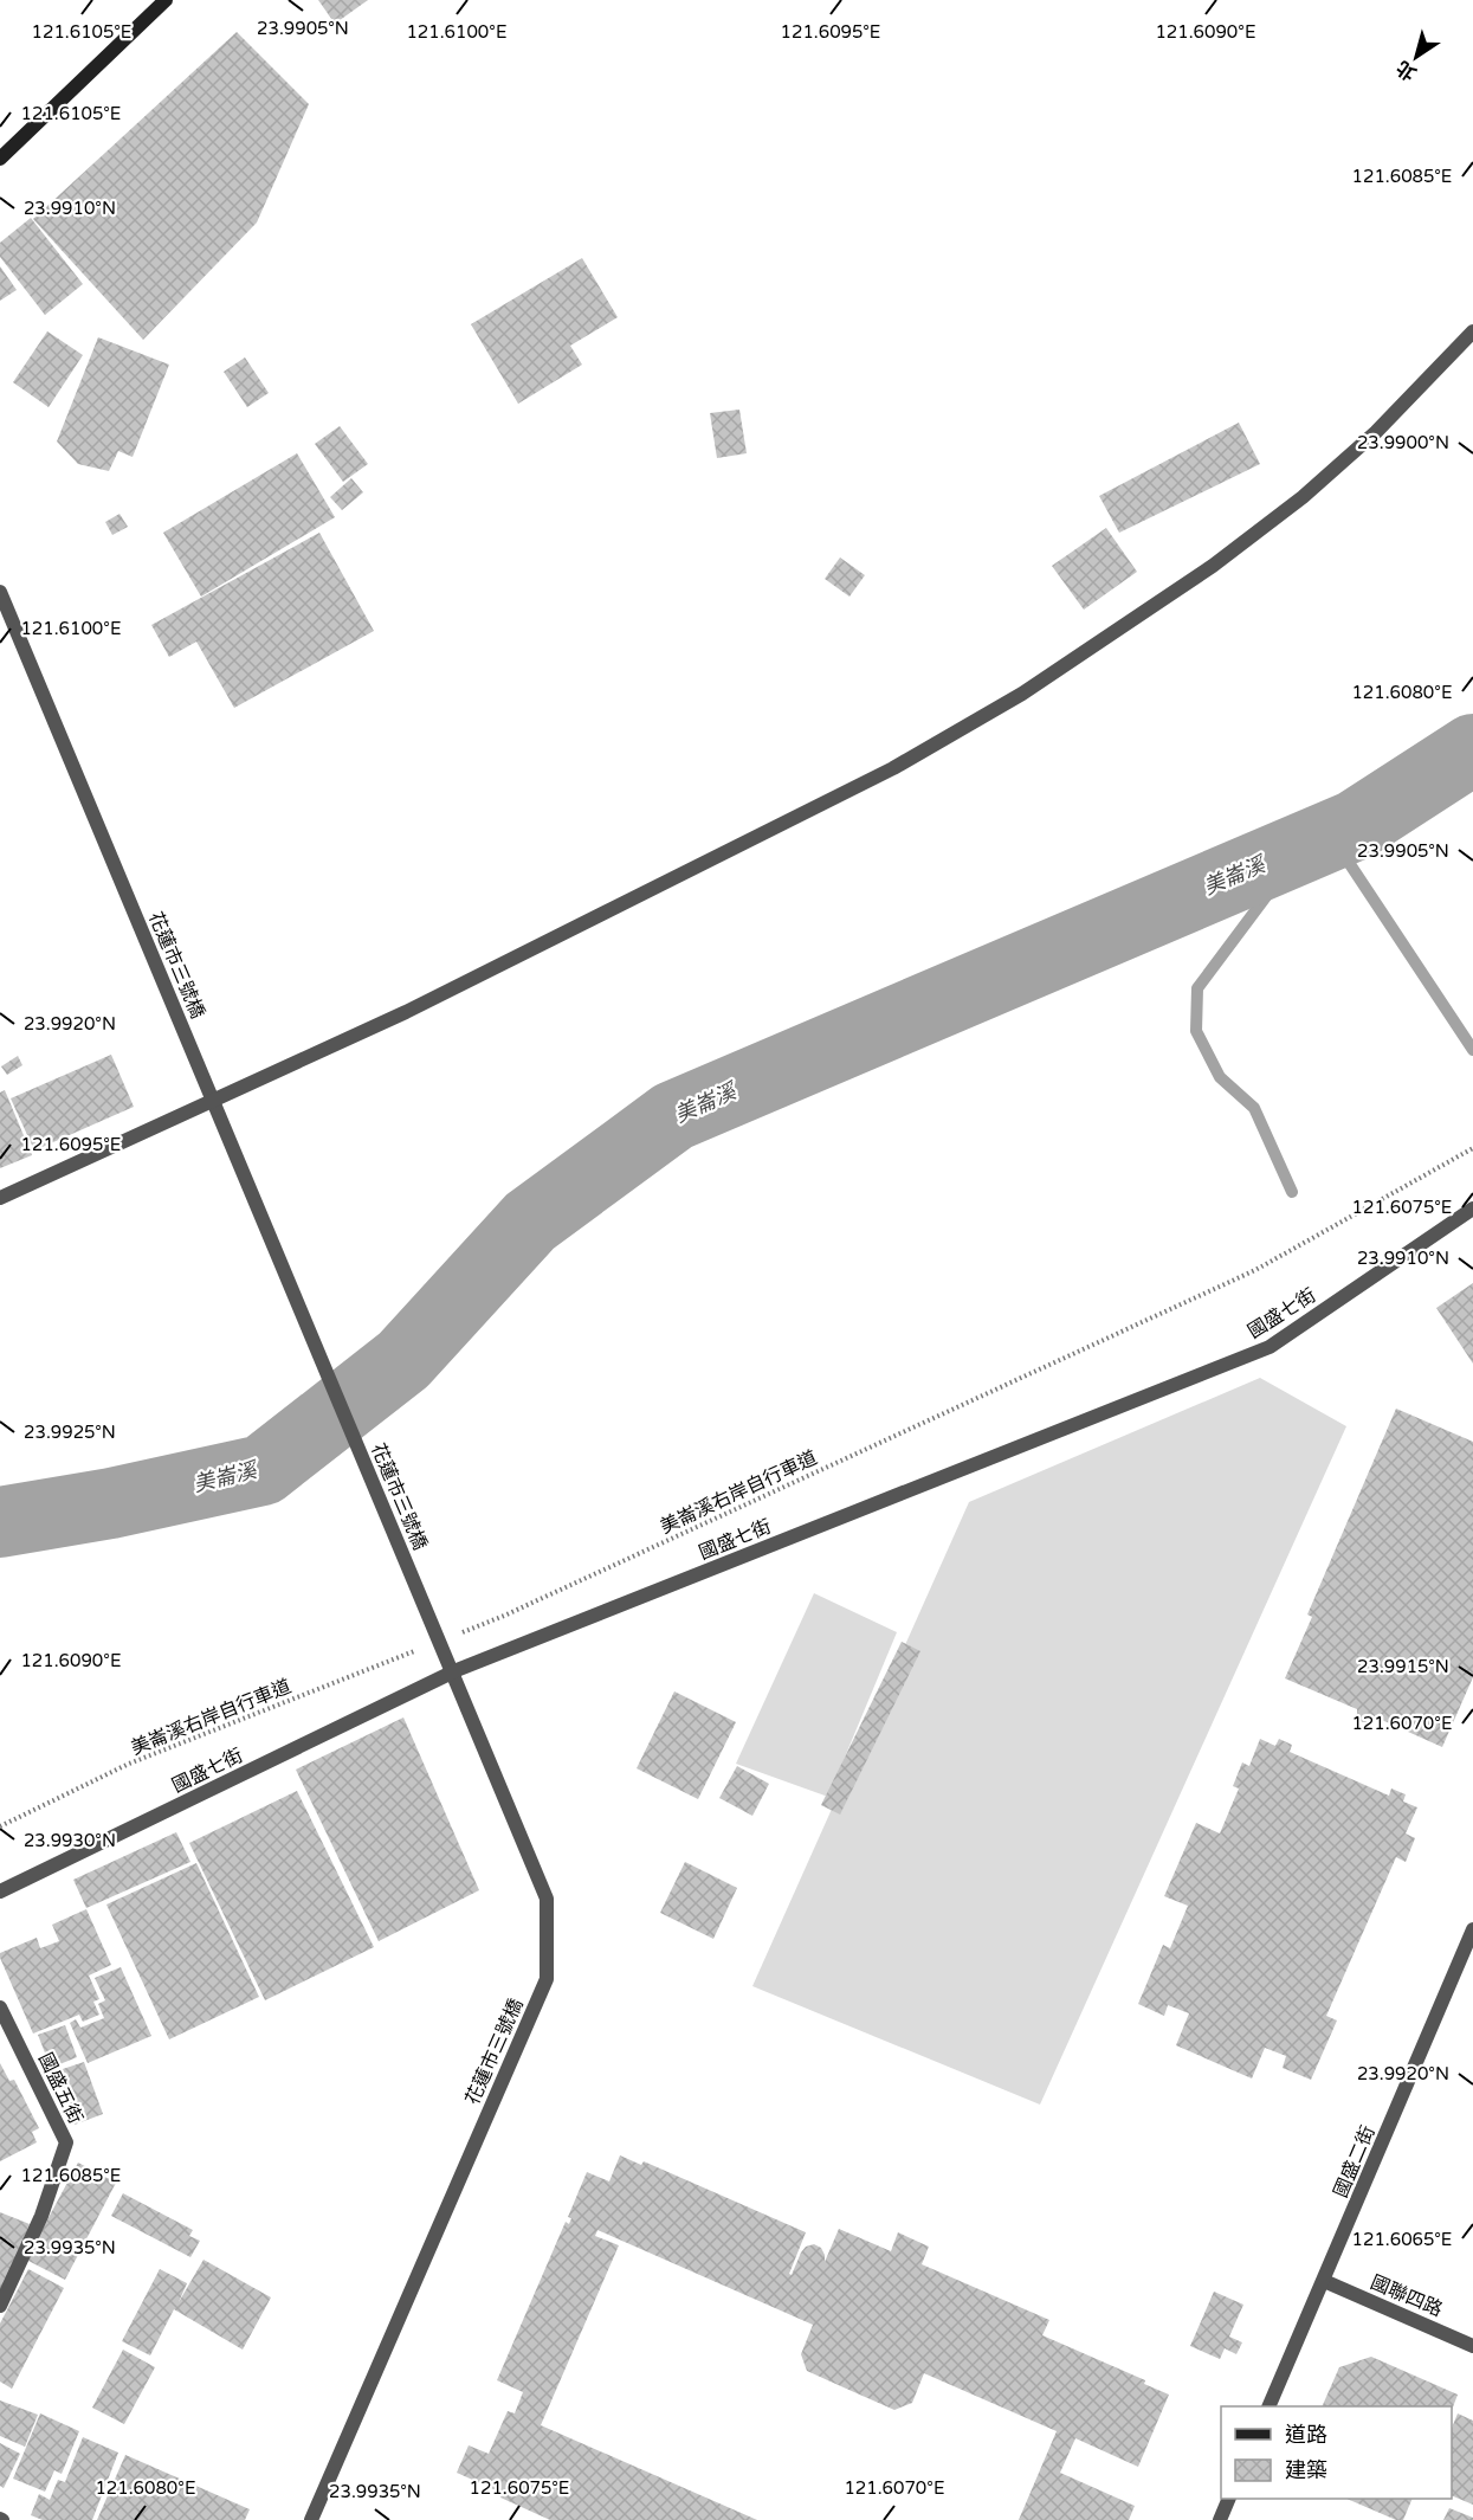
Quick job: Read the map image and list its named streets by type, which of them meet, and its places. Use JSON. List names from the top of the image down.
{
  "streets": {
    "street": [
      "花蓮市三號橋",
      "國盛七街",
      "國盛五街",
      "國盛二街",
      "國聯四路"
    ],
    "path": ["美崙溪右岸自行車道"]
  },
  "crossings": [
    ["國盛二街", "國聯四路"]
  ],
  "water": ["美崙溪"],
  "legend": ["道路", "建築"],
  "north": "bottom left",
  "coordinates": [
    "23.9905°N",
    "121.6100°E",
    "121.6095°E",
    "121.6105°E",
    "121.6090°E",
    "121.6085°E",
    "23.9910°N",
    "23.9900°N",
    "121.6080°E",
    "23.9920°N",
    "121.6075°E",
    "23.9925°N",
    "23.9915°N",
    "121.6070°E",
    "23.9930°N",
    "121.6065°E",
    "23.9935°N"
  ]
}
